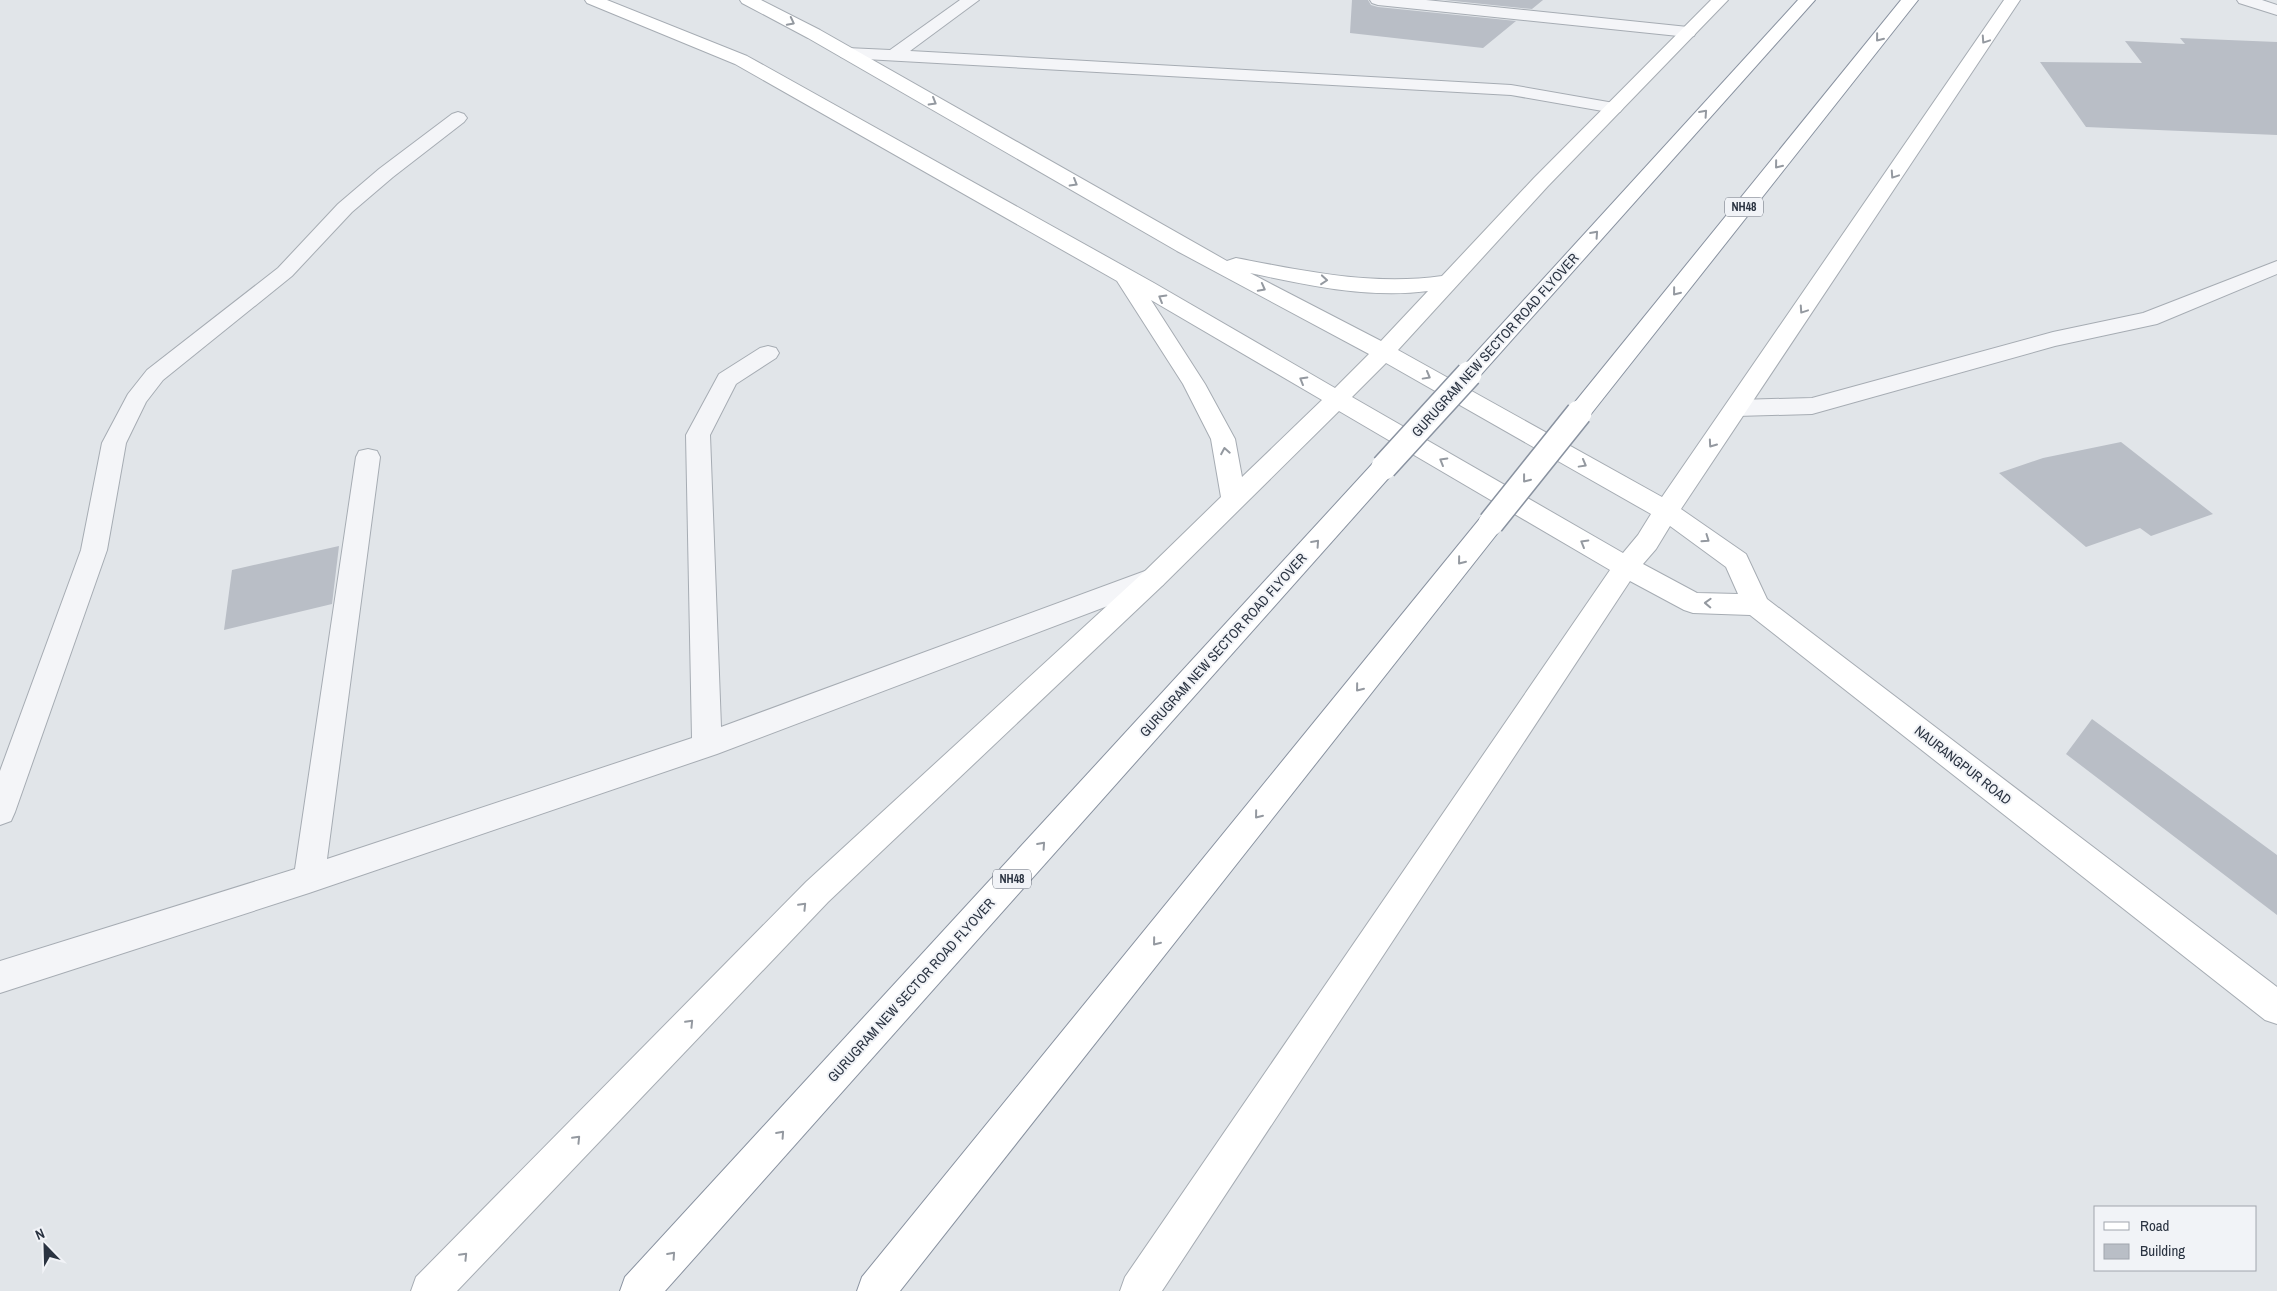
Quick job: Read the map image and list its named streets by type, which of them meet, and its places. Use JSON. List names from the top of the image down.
{
  "streets": {
    "main road": ["NH48", "GURUGRAM NEW SECTOR ROAD FLYOVER", "NAURANGPUR ROAD"]
  },
  "legend": ["Road", "Building"],
  "north": "top left"
}
